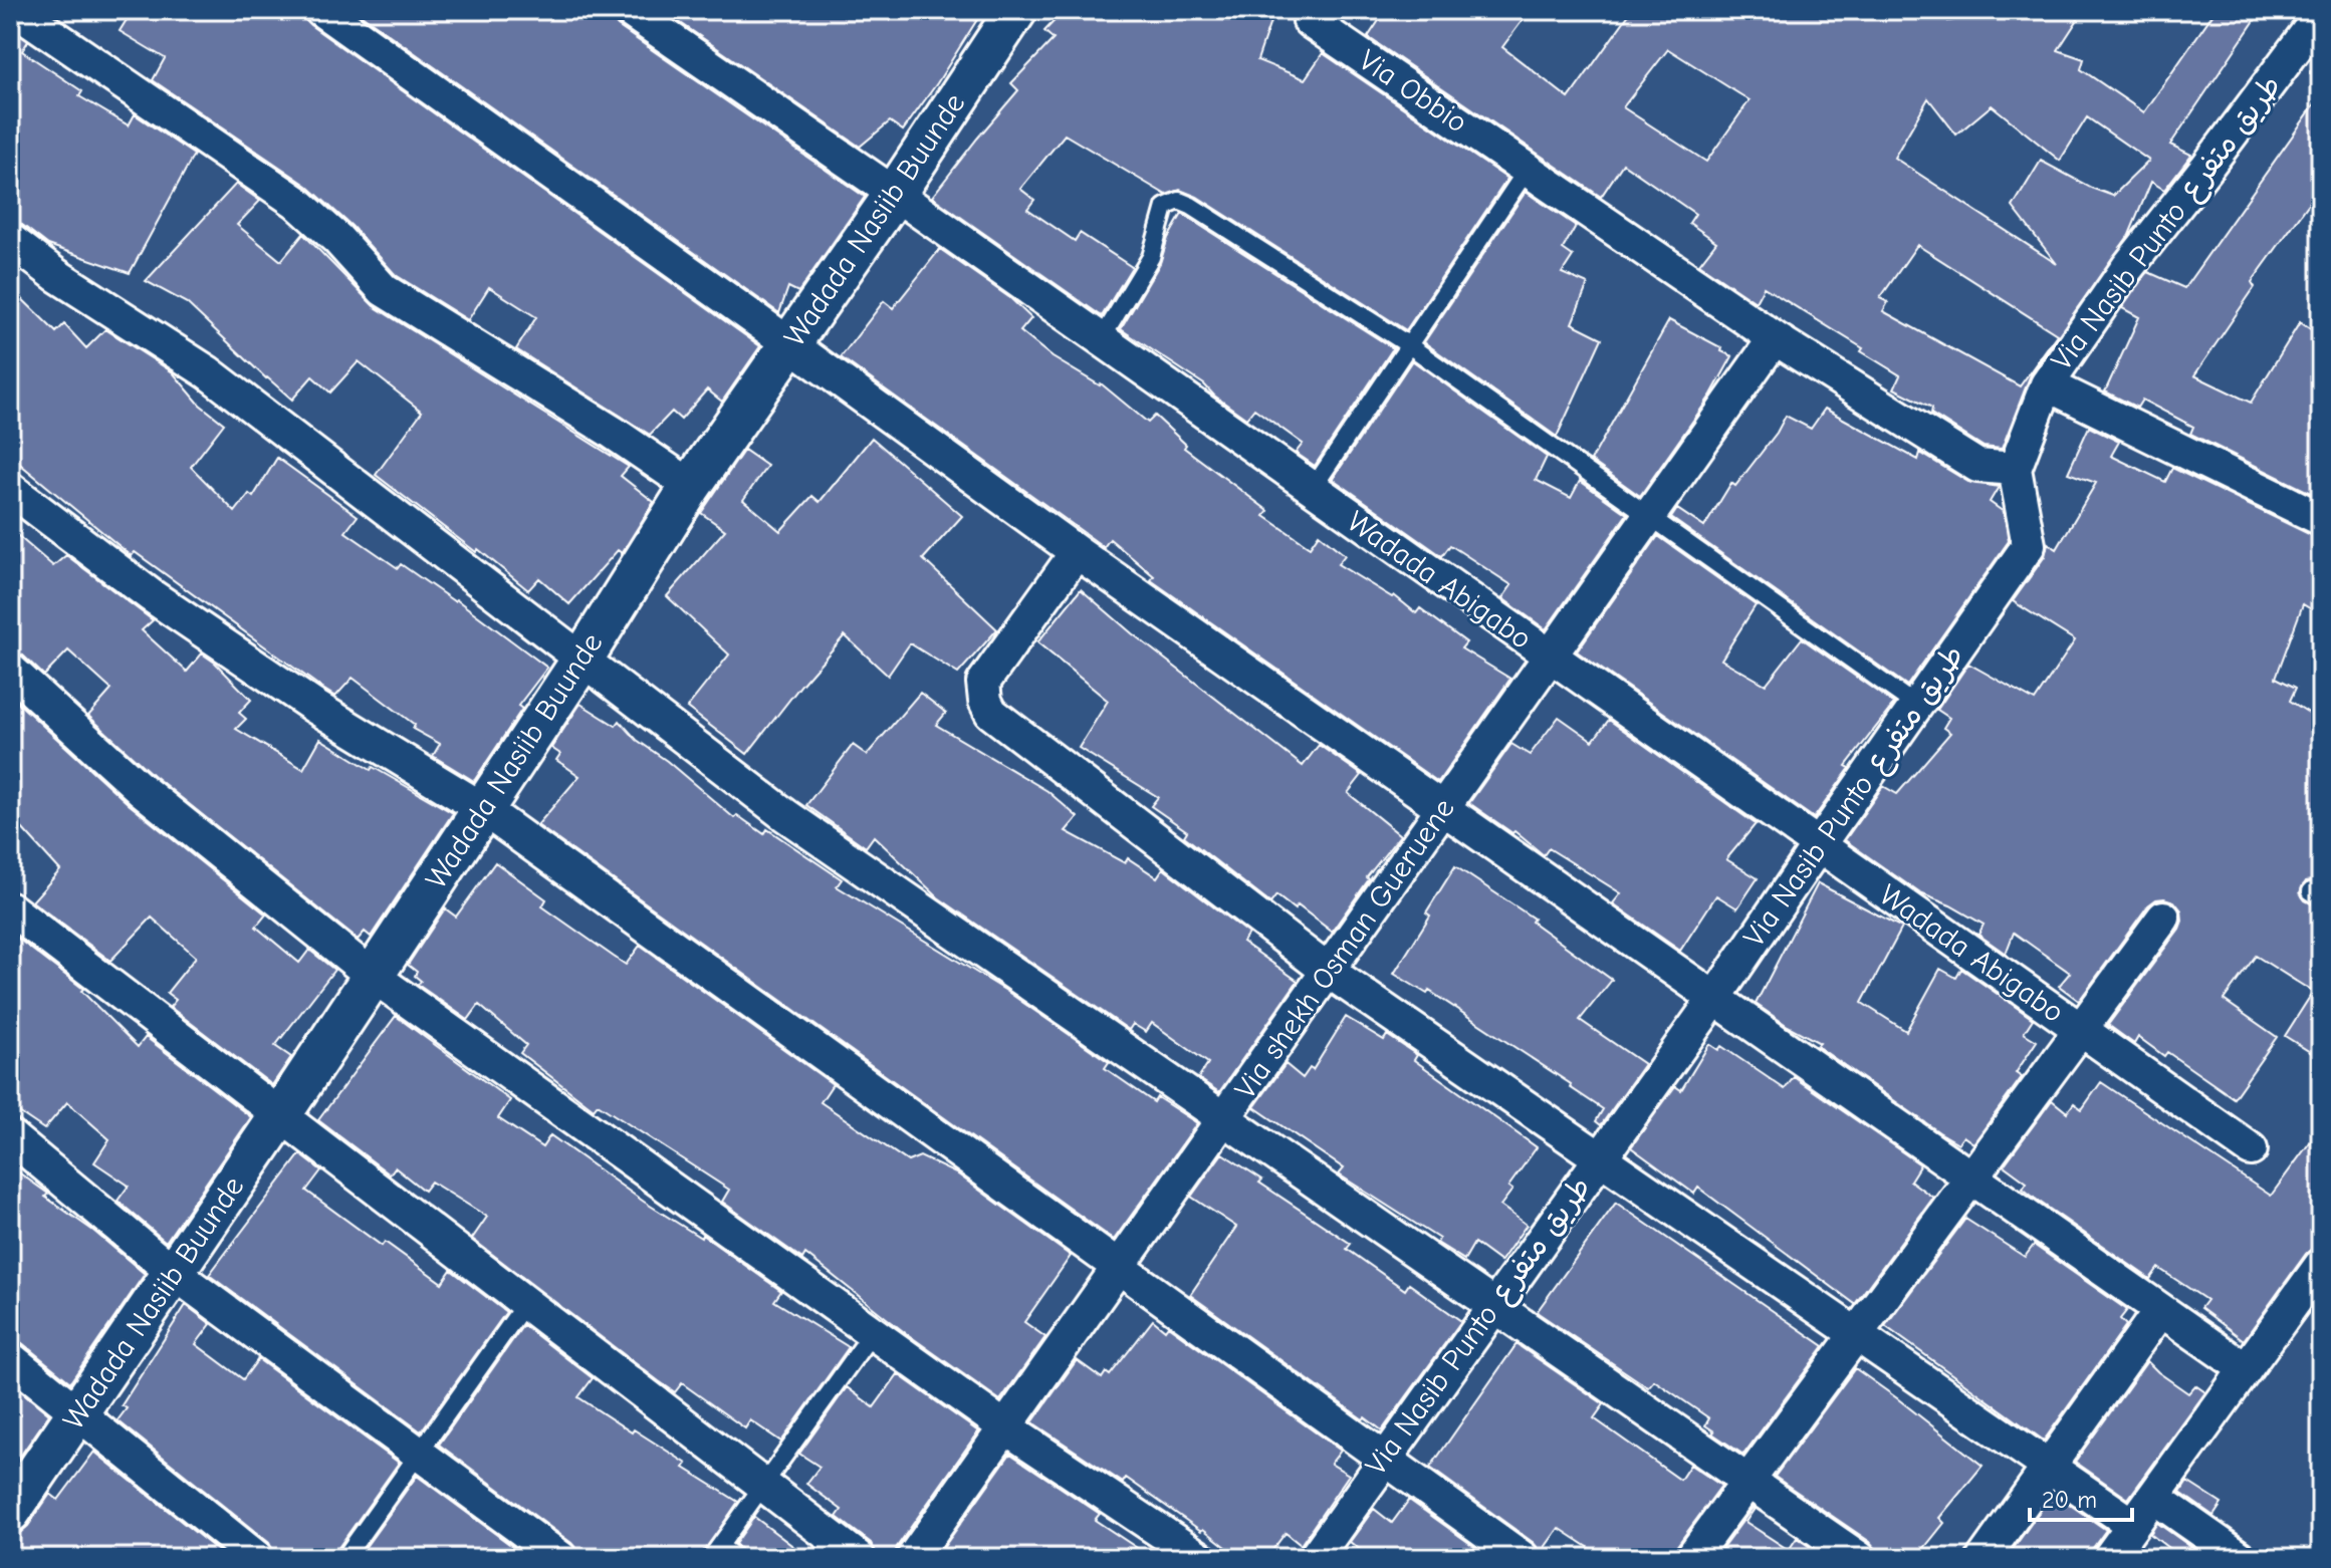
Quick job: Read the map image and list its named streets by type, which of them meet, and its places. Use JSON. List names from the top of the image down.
{
  "streets": {
    "street": [
      "Via Obbio",
      "Wadada Nasiib Buunde",
      "Via Nasib Punto طريق متفرع",
      "Wadada Abigabo",
      "Via shekh Osman Gueruene"
    ]
  },
  "crossings": [
    ["Wadada Nasiib Buunde", "Wadada Abigabo"],
    ["Via Nasib Punto طريق متفرع", "Wadada Abigabo"],
    ["Wadada Abigabo", "Via shekh Osman Gueruene"]
  ],
  "scale_bar": "20 m"
}
